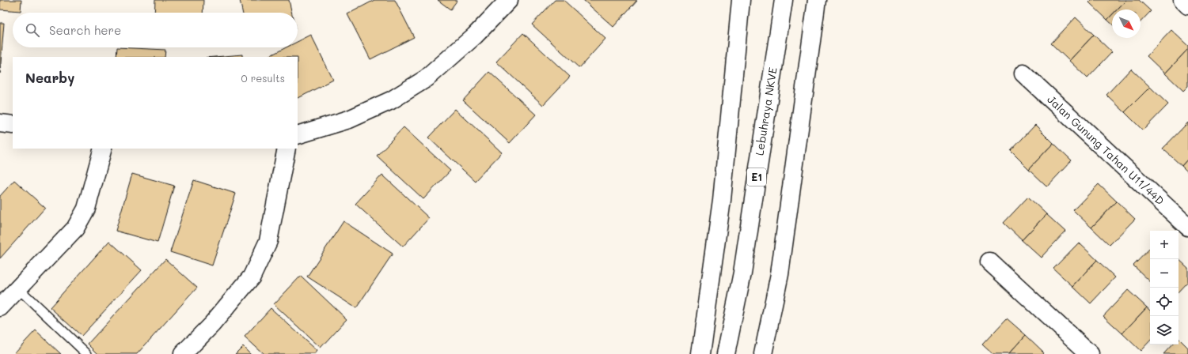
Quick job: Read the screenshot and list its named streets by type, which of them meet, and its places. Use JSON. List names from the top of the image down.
{
  "streets": {
    "main road": ["Lebuhraya NKVE", "Jalan Gunung Tahan U11/44D", "E1"]
  },
  "north": "bottom right",
  "page": {
    "search": "Search here",
    "heading": ["Nearby", "0 results"],
    "map_buttons": ["+", "−"]
  }
}
